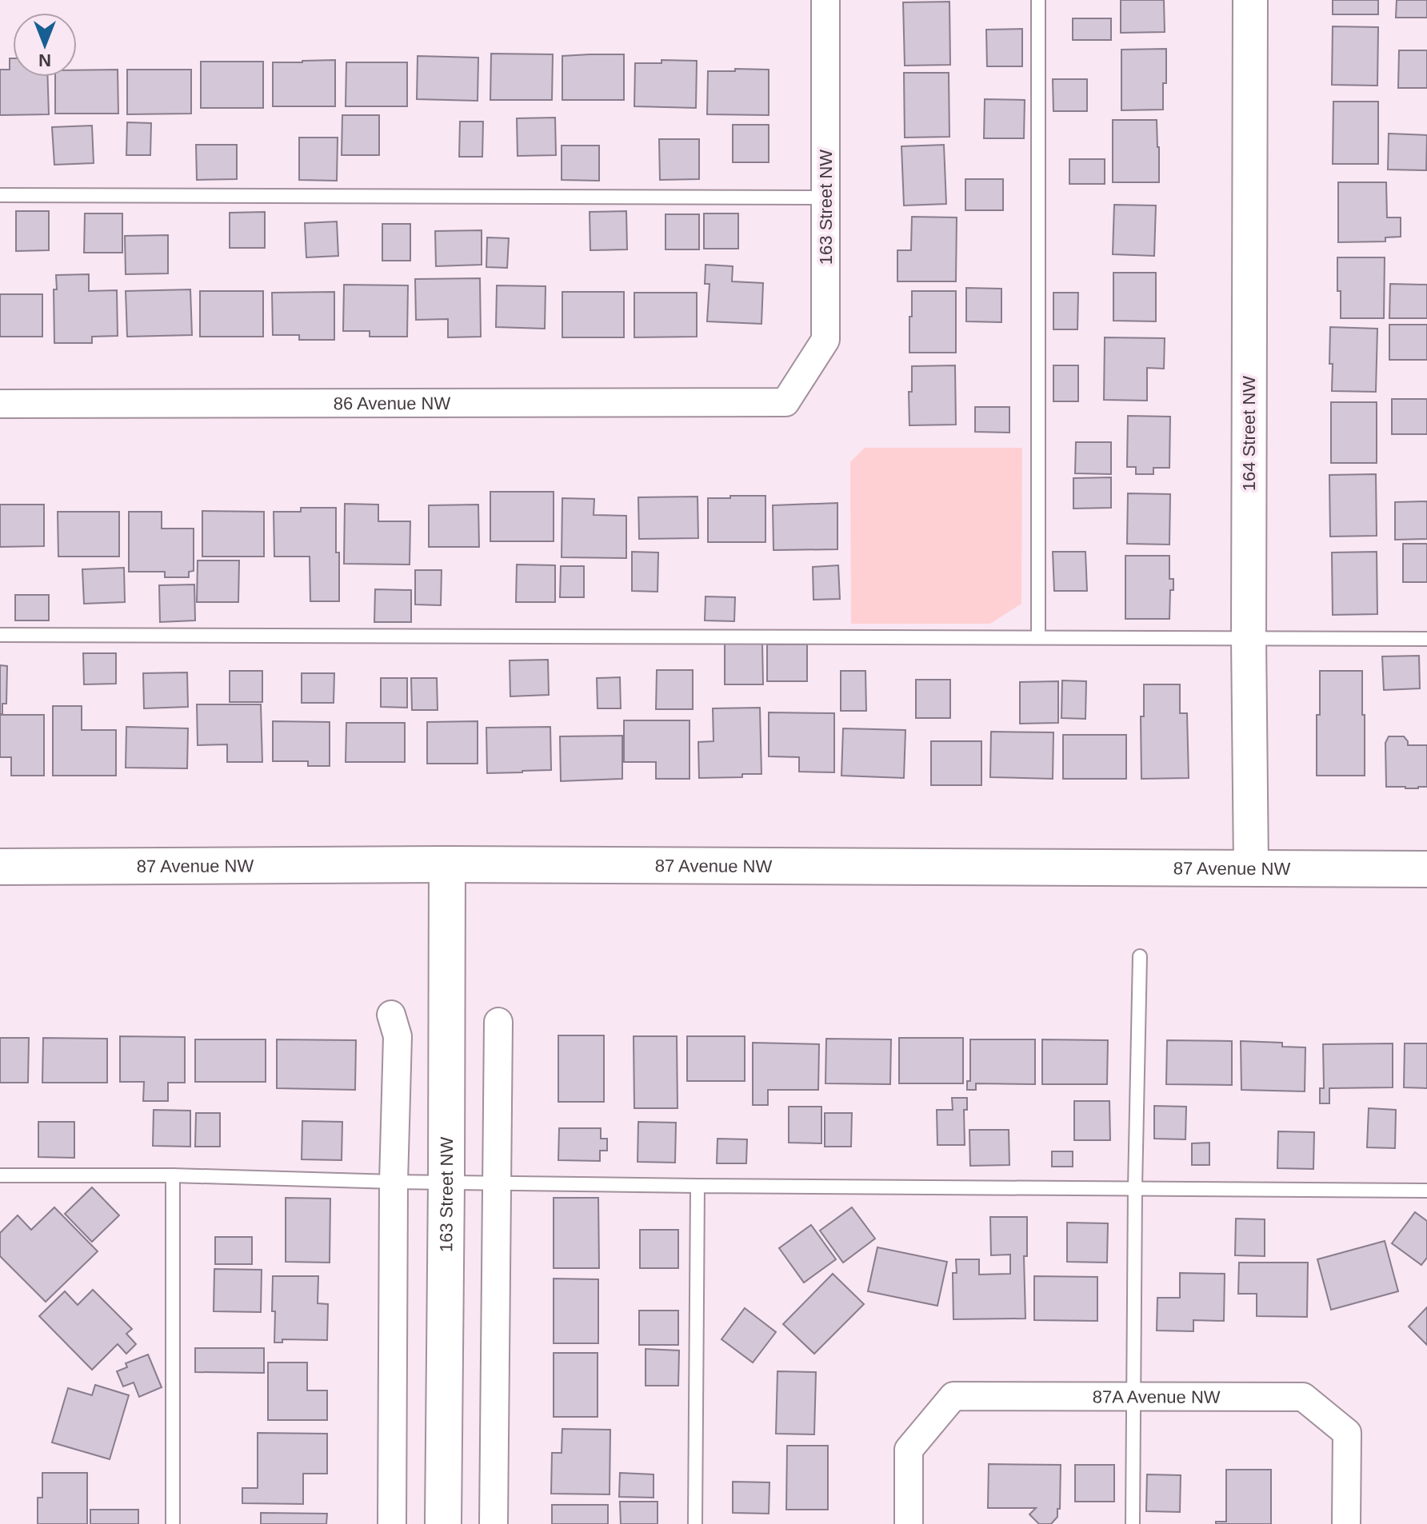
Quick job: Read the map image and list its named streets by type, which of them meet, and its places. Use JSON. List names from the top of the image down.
{
  "streets": {
    "main road": ["163 Street NW", "87 Avenue NW"],
    "street": ["86 Avenue NW", "164 Street NW", "87A Avenue NW"]
  },
  "crossings": [
    ["163 Street NW", "86 Avenue NW"],
    ["163 Street NW", "87 Avenue NW"],
    ["164 Street NW", "87 Avenue NW"]
  ],
  "north": "bottom"
}
